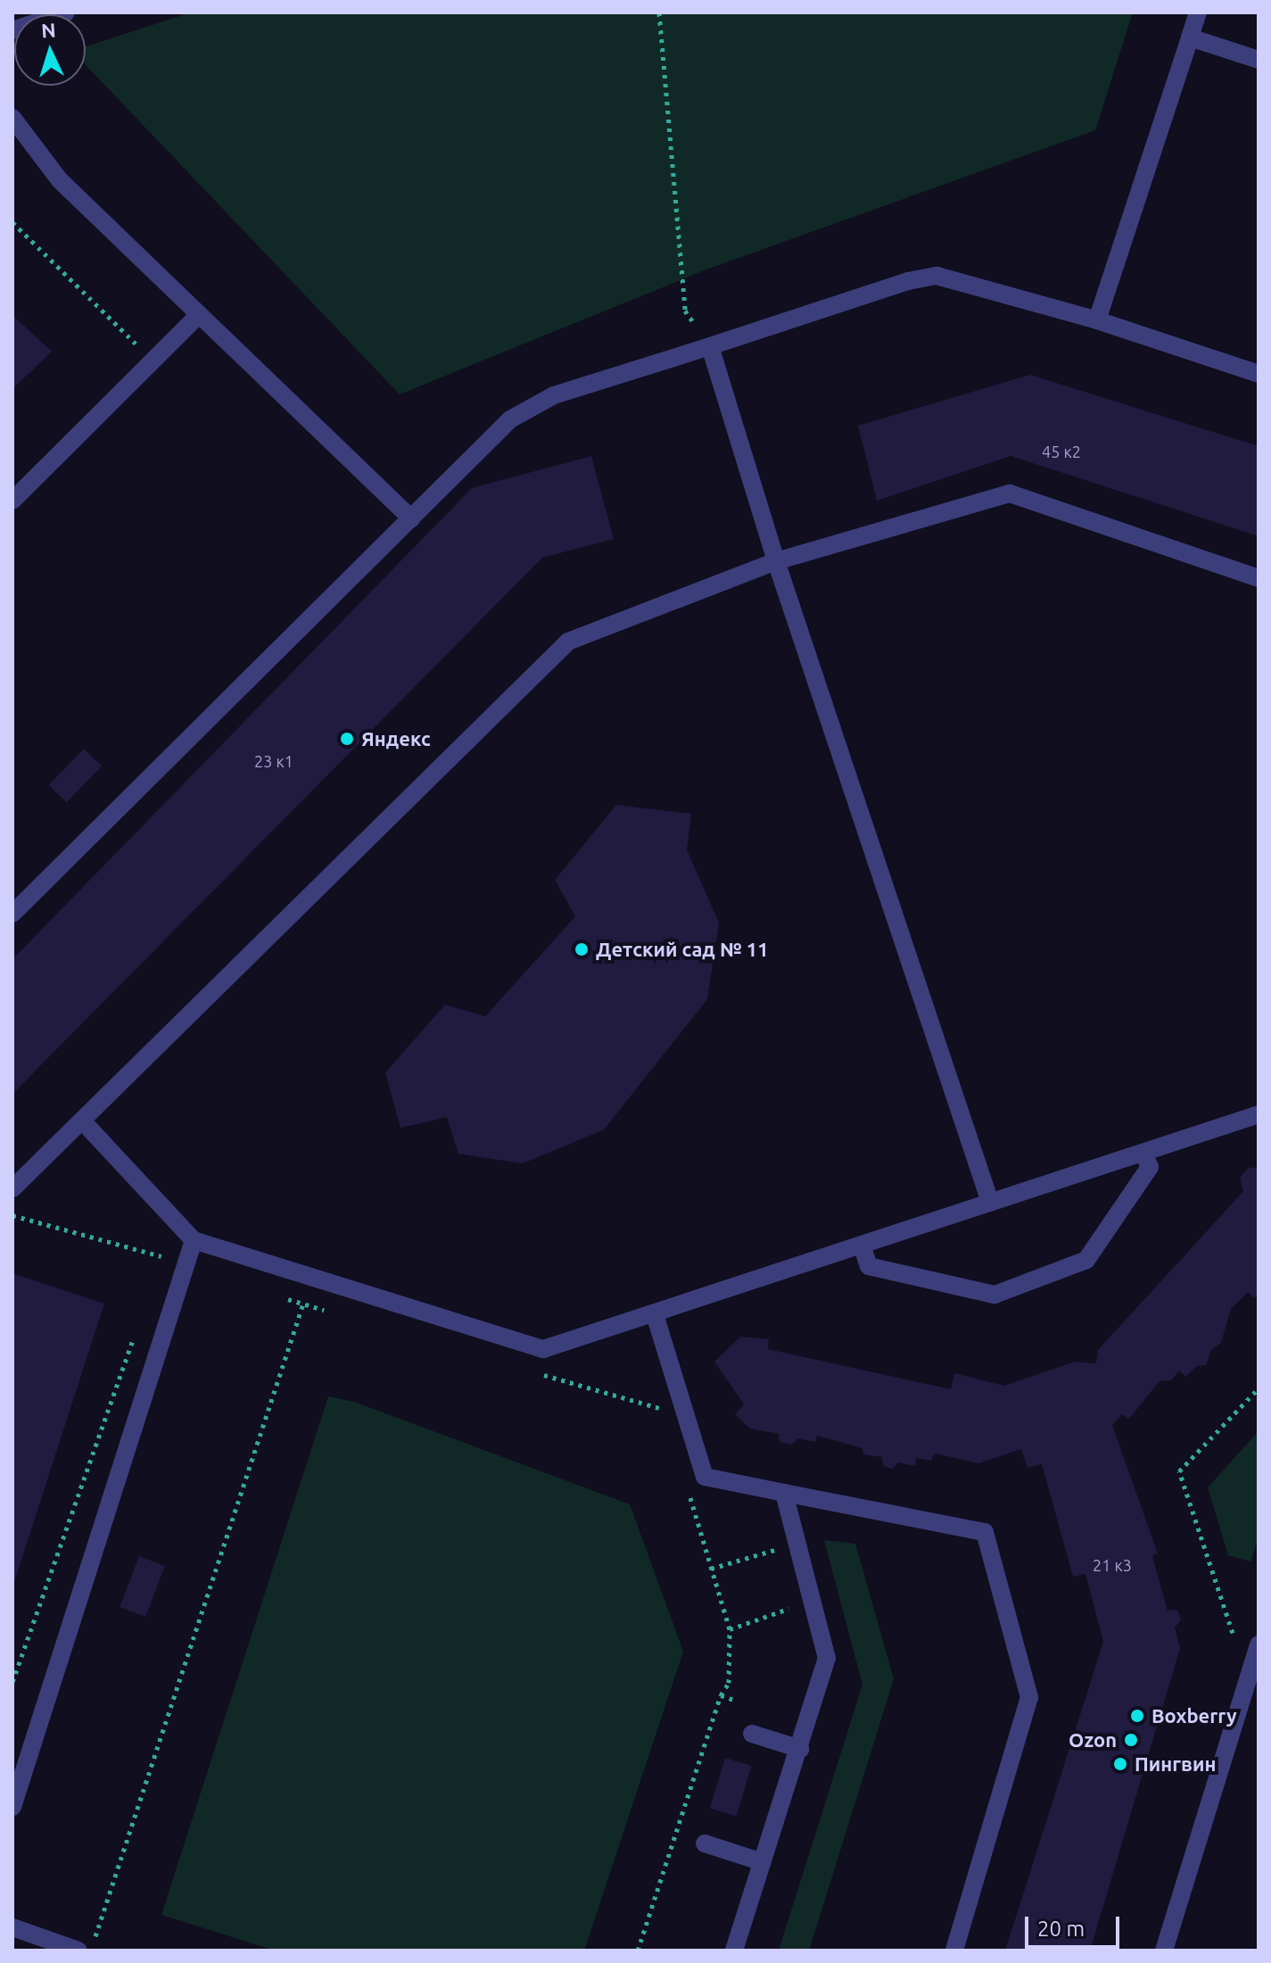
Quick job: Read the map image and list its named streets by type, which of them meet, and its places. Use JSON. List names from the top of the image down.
{
  "places": [
    "Яндекс",
    "Детский сад № 11",
    "Boxberry",
    "Ozon",
    "Пингвин"
  ],
  "house_numbers": ["45 к2", "23 к1", "21 к3"],
  "scale_bar": "20 m",
  "north": "top"
}
